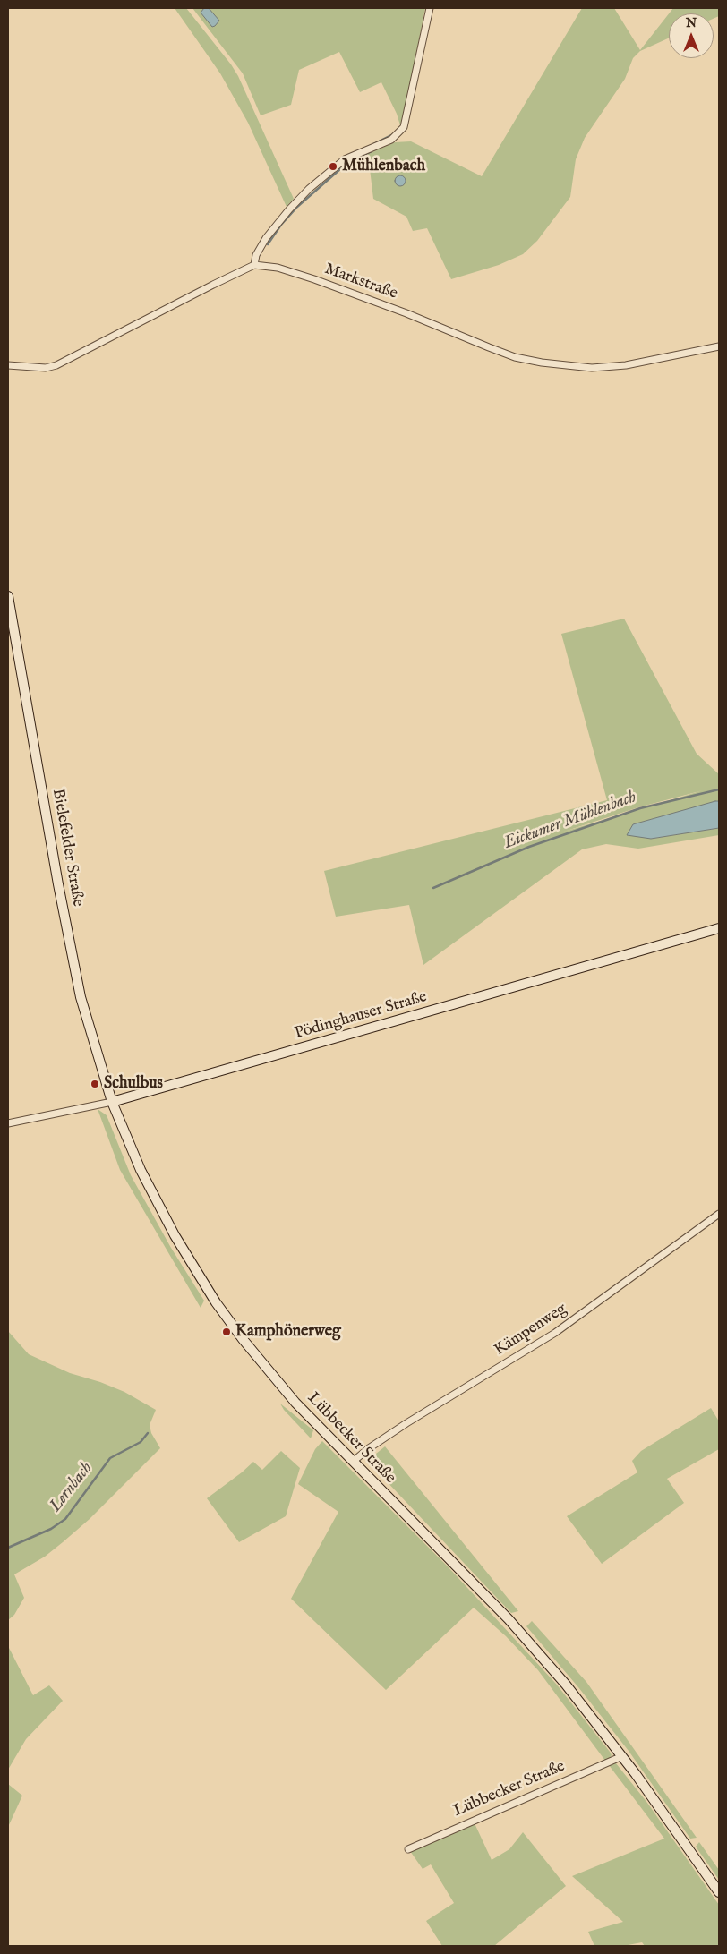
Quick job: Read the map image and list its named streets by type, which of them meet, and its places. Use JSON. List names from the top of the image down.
{
  "streets": {
    "main road": ["Bielefelder Straße", "Pödinghauser Straße", "Lübbecker Straße"],
    "street": ["Markstraße", "Kämpenweg"]
  },
  "crossings": [
    ["Bielefelder Straße", "Pödinghauser Straße"],
    ["Bielefelder Straße", "Lübbecker Straße"],
    ["Pödinghauser Straße", "Lübbecker Straße"],
    ["Kämpenweg", "Lübbecker Straße"]
  ],
  "water": ["Eickumer Mühlenbach", "Lernbach"],
  "places": ["Mühlenbach", "Schulbus", "Kamphönerweg"],
  "north": "top"
}
